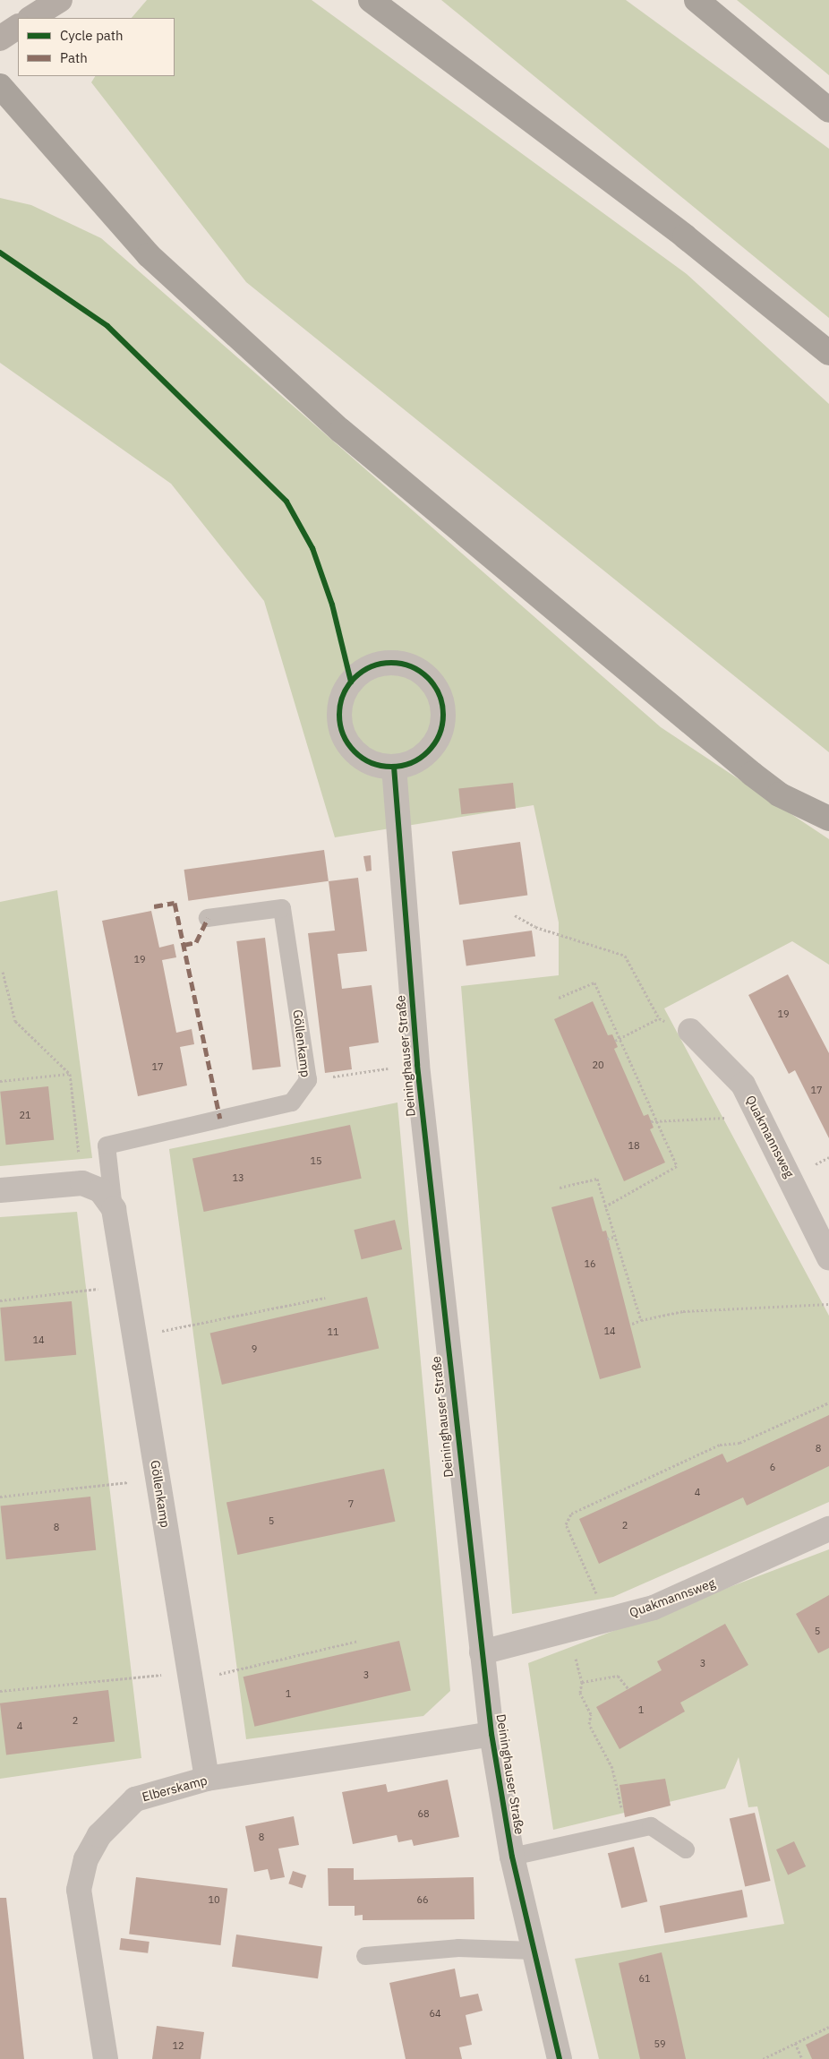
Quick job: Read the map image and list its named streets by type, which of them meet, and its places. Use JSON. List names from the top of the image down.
{
  "streets": {
    "street": [
      "Göllenkamp",
      "Deininghauser Straße",
      "Quakmannsweg",
      "Elberskamp"
    ]
  },
  "crossings": [
    ["Göllenkamp", "Elberskamp"],
    ["Deininghauser Straße", "Quakmannsweg"],
    ["Deininghauser Straße", "Elberskamp"]
  ],
  "house_numbers": [
    "19",
    "19",
    "20",
    "17",
    "17",
    "21",
    "18",
    "15",
    "13",
    "16",
    "14",
    "11",
    "14",
    "9",
    "8",
    "6",
    "4",
    "7",
    "5",
    "2",
    "8",
    "5",
    "3",
    "3",
    "1",
    "1",
    "2",
    "4",
    "68",
    "8",
    "10",
    "66",
    "61",
    "64",
    "59",
    "12"
  ],
  "legend": ["Cycle path", "Path"]
}
